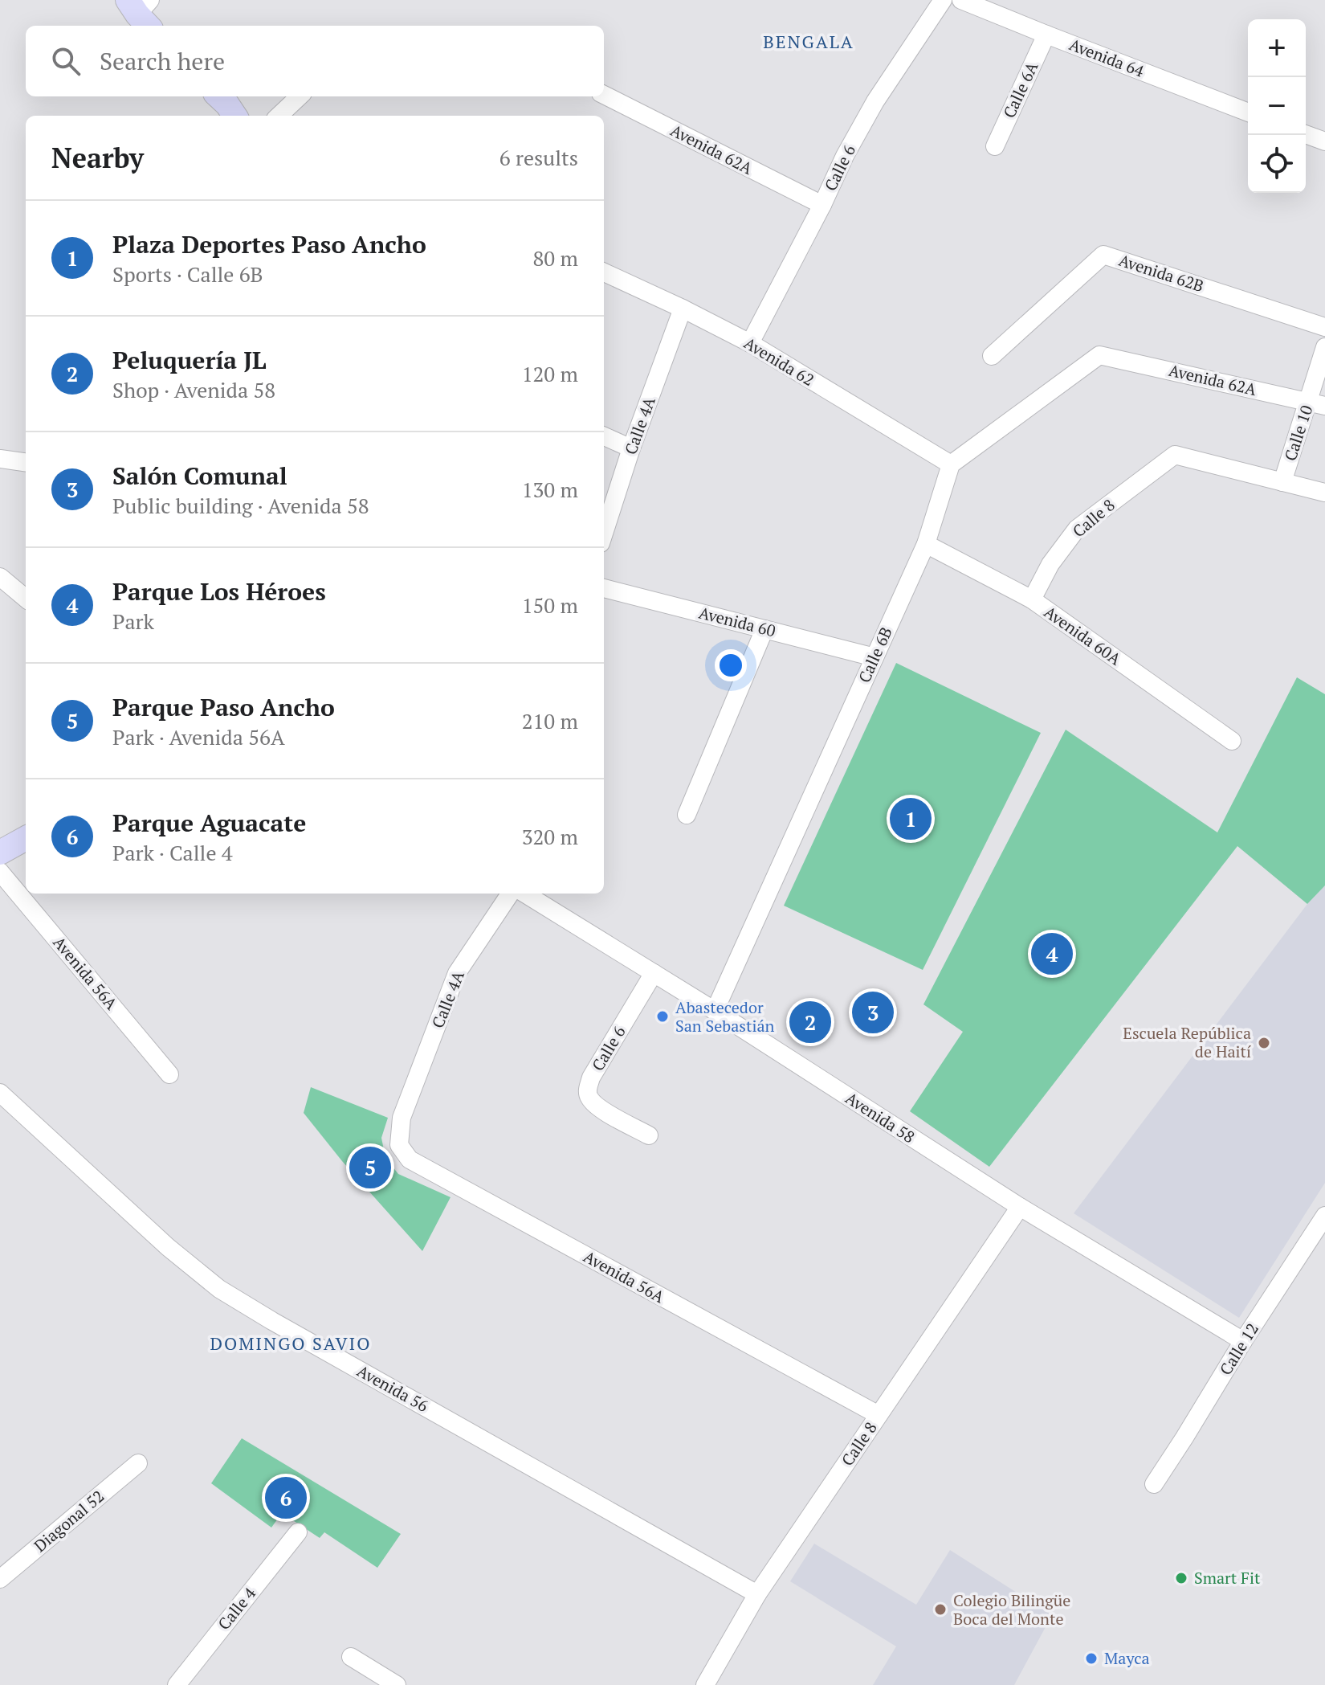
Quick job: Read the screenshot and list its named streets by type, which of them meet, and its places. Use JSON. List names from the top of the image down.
{
  "streets": {
    "street": [
      "Avenida 64",
      "Calle 6A",
      "Avenida 62A",
      "Calle 6",
      "Avenida 62B",
      "Avenida 62",
      "Calle 4A",
      "Calle 10",
      "Calle 8",
      "Avenida 60",
      "Avenida 60A",
      "Calle 6B",
      "Avenida 56A",
      "Avenida 58",
      "Calle 12",
      "Avenida 56",
      "Diagonal 52",
      "Calle 4"
    ]
  },
  "crossings": [
    ["Avenida 64", "Calle 6A"],
    ["Avenida 62A", "Calle 6"],
    ["Avenida 62A", "Avenida 62"],
    ["Avenida 62A", "Calle 10"],
    ["Avenida 62A", "Calle 6B"],
    ["Calle 6", "Avenida 62"],
    ["Calle 6", "Avenida 58"],
    ["Avenida 62", "Calle 4A"],
    ["Avenida 62", "Calle 6B"],
    ["Calle 4A", "Avenida 56A"],
    ["Calle 10", "Calle 8"],
    ["Calle 8", "Avenida 60A"],
    ["Calle 8", "Avenida 56A"],
    ["Calle 8", "Avenida 58"],
    ["Calle 8", "Avenida 56"],
    ["Avenida 60", "Calle 6B"],
    ["Avenida 60A", "Calle 6B"],
    ["Calle 6B", "Avenida 58"],
    ["Avenida 58", "Calle 12"]
  ],
  "districts": ["BENGALA", "DOMINGO SAVIO"],
  "places": [
    "Abastecedor San Sebastián",
    "Escuela República de Haití",
    "Smart Fit",
    "Colegio Bilingüe Boca del Monte",
    "Mayca"
  ],
  "page": {
    "map_buttons": ["+", "−"],
    "search": "Search here",
    "heading": ["Nearby", "6 results"],
    "list": [
      {
        "mark": "1",
        "name": "Plaza Deportes Paso Ancho",
        "note": "Sports · Calle 6B",
        "value": "80 m"
      },
      {
        "mark": "2",
        "name": "Peluquería JL",
        "note": "Shop · Avenida 58",
        "value": "120 m"
      },
      {
        "mark": "3",
        "name": "Salón Comunal",
        "note": "Public building · Avenida 58",
        "value": "130 m"
      },
      {
        "mark": "4",
        "name": "Parque Los Héroes",
        "note": "Park",
        "value": "150 m"
      },
      {
        "mark": "5",
        "name": "Parque Paso Ancho",
        "note": "Park · Avenida 56A",
        "value": "210 m"
      },
      {
        "mark": "6",
        "name": "Parque Aguacate",
        "note": "Park · Calle 4",
        "value": "320 m"
      }
    ],
    "pins": [
      "1",
      "4",
      "3",
      "2",
      "5",
      "6"
    ]
  }
}
